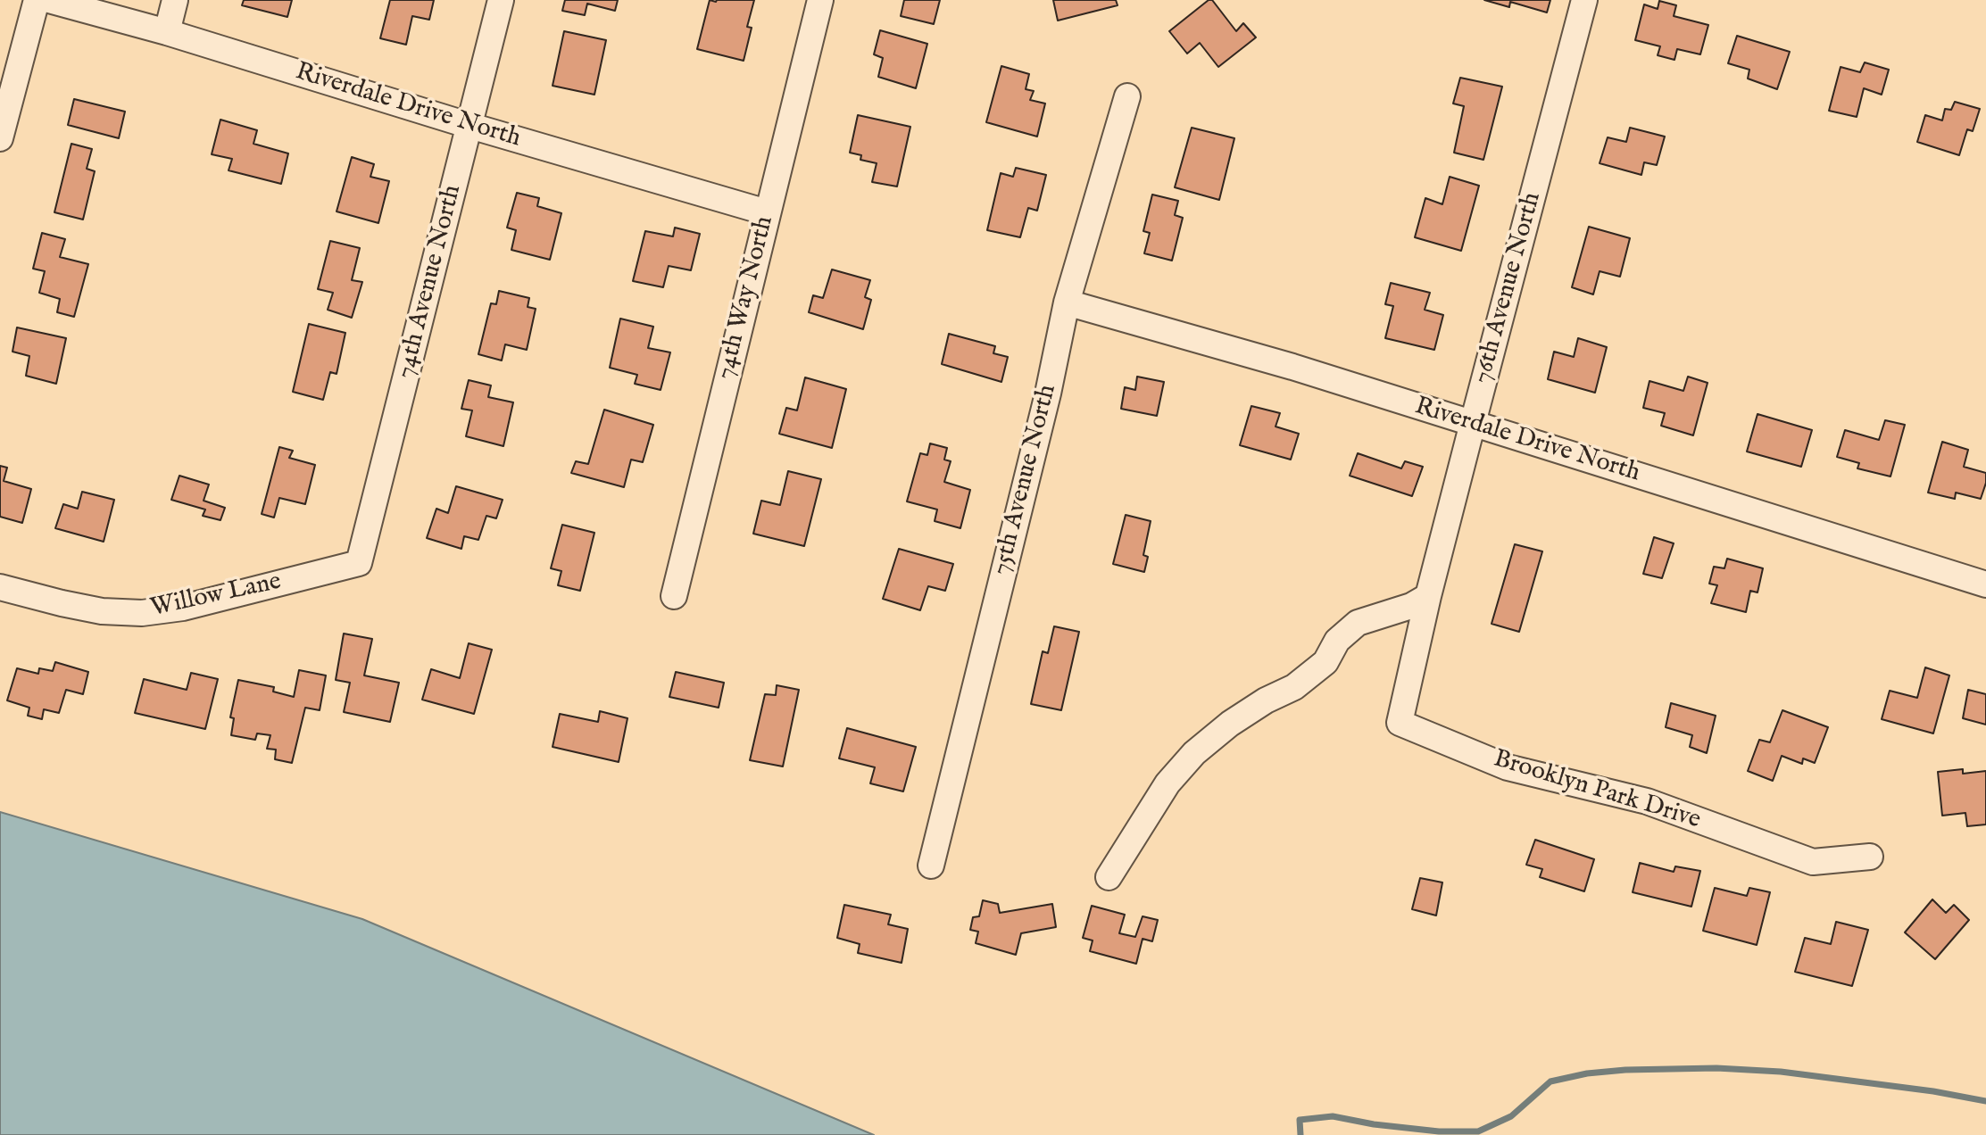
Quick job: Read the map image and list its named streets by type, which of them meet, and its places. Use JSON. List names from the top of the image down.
{
  "streets": {
    "street": [
      "Riverdale Drive North",
      "74th Avenue North",
      "76th Avenue North",
      "74th Way North",
      "75th Avenue North",
      "Willow Lane",
      "Brooklyn Park Drive"
    ]
  },
  "crossings": [
    ["Riverdale Drive North", "74th Avenue North"],
    ["Riverdale Drive North", "76th Avenue North"],
    ["Riverdale Drive North", "74th Way North"],
    ["Riverdale Drive North", "75th Avenue North"],
    ["74th Avenue North", "Willow Lane"],
    ["76th Avenue North", "Brooklyn Park Drive"]
  ]
}
